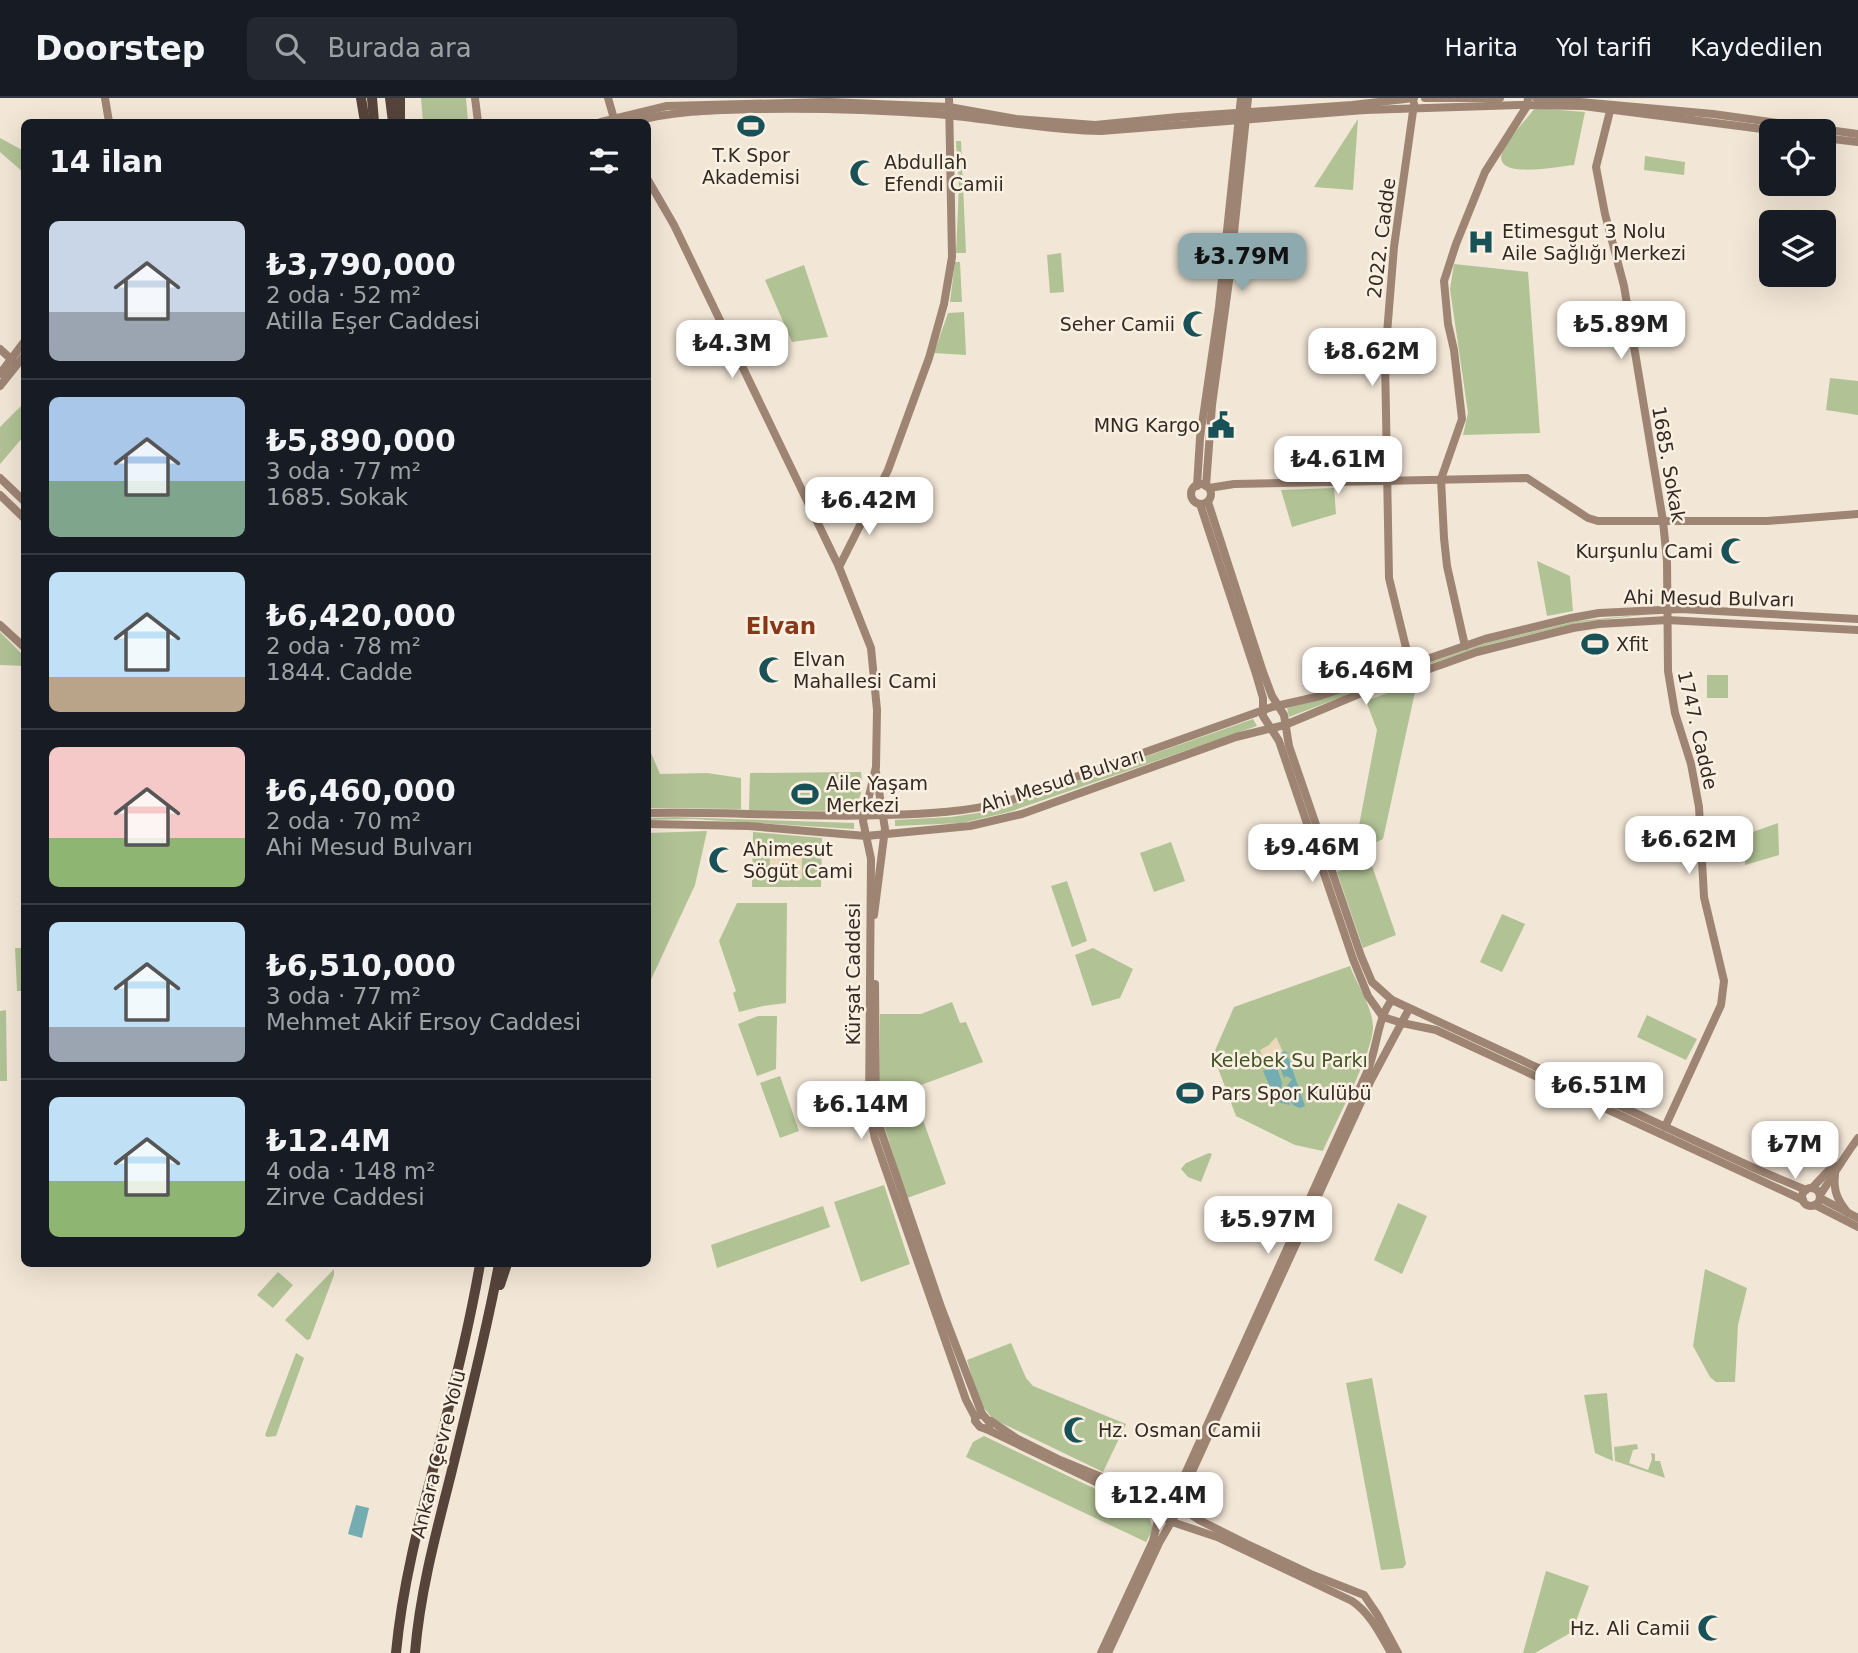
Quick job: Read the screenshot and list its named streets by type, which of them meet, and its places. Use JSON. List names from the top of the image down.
{
  "streets": {
    "highway": ["Ankara Çevre Yolu"],
    "main road": [
      "2022. Cadde",
      "1685. Sokak",
      "Ahi Mesud Bulvarı",
      "1747. Cadde",
      "Kürşat Caddesi"
    ]
  },
  "crossings": [
    ["2022. Cadde", "Ahi Mesud Bulvarı"],
    ["1685. Sokak", "Ahi Mesud Bulvarı"],
    ["1685. Sokak", "1747. Cadde"],
    ["Ahi Mesud Bulvarı", "1747. Cadde"],
    ["Ahi Mesud Bulvarı", "Kürşat Caddesi"]
  ],
  "districts": ["Elvan"],
  "parks": ["Kelebek Su Parkı"],
  "places": {
    "sports": [
      "T.K Spor Akademisi",
      "Xfit",
      "Aile Yaşam Merkezi",
      "Pars Spor Kulübü"
    ],
    "mosque": [
      "Abdullah Efendi Camii",
      "Seher Camii",
      "Kurşunlu Cami",
      "Elvan Mahallesi Cami",
      "Ahimesut Sögüt Cami",
      "Hz. Osman Camii",
      "Hz. Ali Camii"
    ],
    "hospital": ["Etimesgut 3 Nolu Aile Sağlığı Merkezi"],
    "public building": ["MNG Kargo"]
  },
  "page": {
    "header": "Doorstep",
    "search": "Burada ara",
    "nav": ["Harita", "Yol tarifi", "Kaydedilen"],
    "heading": "14 ilan",
    "list": [
      {
        "name": "₺3,790,000",
        "note": "2 oda · 52 m² · Atilla Eşer Caddesi"
      },
      {
        "name": "₺5,890,000",
        "note": "3 oda · 77 m² · 1685. Sokak"
      },
      {
        "name": "₺6,420,000",
        "note": "2 oda · 78 m² · 1844. Cadde"
      },
      {
        "name": "₺6,460,000",
        "note": "2 oda · 70 m² · Ahi Mesud Bulvarı"
      },
      {
        "name": "₺6,510,000",
        "note": "3 oda · 77 m² · Mehmet Akif Ersoy Caddesi"
      },
      {
        "name": "₺12.4M",
        "note": "4 oda · 148 m² · Zirve Caddesi"
      }
    ],
    "price": [
      "₺3.79M",
      "₺5.89M",
      "₺4.3M",
      "₺8.62M",
      "₺4.61M",
      "₺6.42M",
      "₺6.46M",
      "₺6.62M",
      "₺9.46M",
      "₺6.51M",
      "₺6.14M",
      "₺7M",
      "₺5.97M",
      "₺12.4M"
    ]
  }
}
